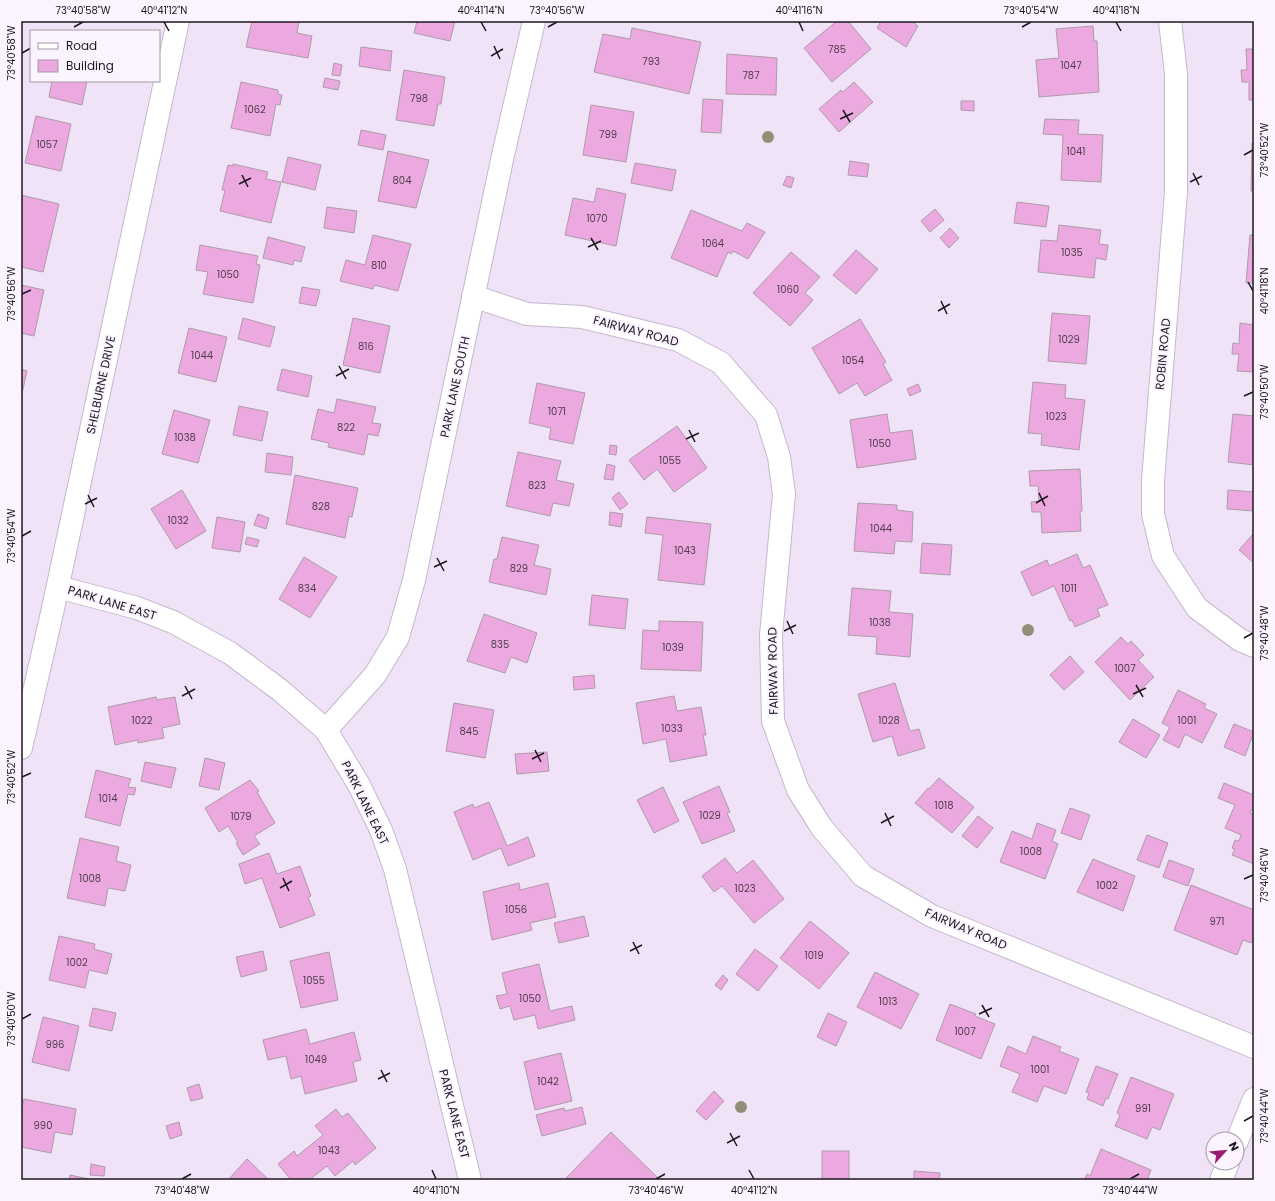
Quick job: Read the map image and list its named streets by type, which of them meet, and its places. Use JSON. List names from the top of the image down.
{
  "streets": {
    "street": [
      "FAIRWAY ROAD",
      "ROBIN ROAD",
      "SHELBURNE DRIVE",
      "PARK LANE SOUTH",
      "PARK LANE EAST"
    ]
  },
  "crossings": [
    ["FAIRWAY ROAD", "PARK LANE SOUTH"],
    ["SHELBURNE DRIVE", "PARK LANE EAST"],
    ["PARK LANE SOUTH", "PARK LANE EAST"]
  ],
  "house_numbers": [
    "785",
    "793",
    "1047",
    "787",
    "798",
    "1062",
    "799",
    "1057",
    "1041",
    "804",
    "1070",
    "1064",
    "1035",
    "810",
    "1050",
    "1060",
    "1029",
    "816",
    "1044",
    "1054",
    "1071",
    "1023",
    "822",
    "1038",
    "1050",
    "1055",
    "823",
    "828",
    "1032",
    "1044",
    "1043",
    "829",
    "834",
    "1011",
    "1038",
    "835",
    "1039",
    "1007",
    "1022",
    "1028",
    "1001",
    "1033",
    "845",
    "1014",
    "1018",
    "1029",
    "1079",
    "1008",
    "1008",
    "1002",
    "1023",
    "1056",
    "971",
    "1019",
    "1002",
    "1055",
    "1050",
    "1013",
    "1007",
    "996",
    "1049",
    "1001",
    "1042",
    "991",
    "990",
    "1043"
  ],
  "legend": ["Road", "Building"],
  "north": "top right",
  "coordinates": [
    "73°40'58\"W",
    "40°41'12\"N",
    "40°41'14\"N",
    "73°40'56\"W",
    "40°41'16\"N",
    "73°40'54\"W",
    "40°41'18\"N",
    "73°40'52\"W",
    "73°40'50\"W",
    "73°40'48\"W",
    "73°40'46\"W",
    "73°40'44\"W",
    "40°41'10\"N"
  ]
}
